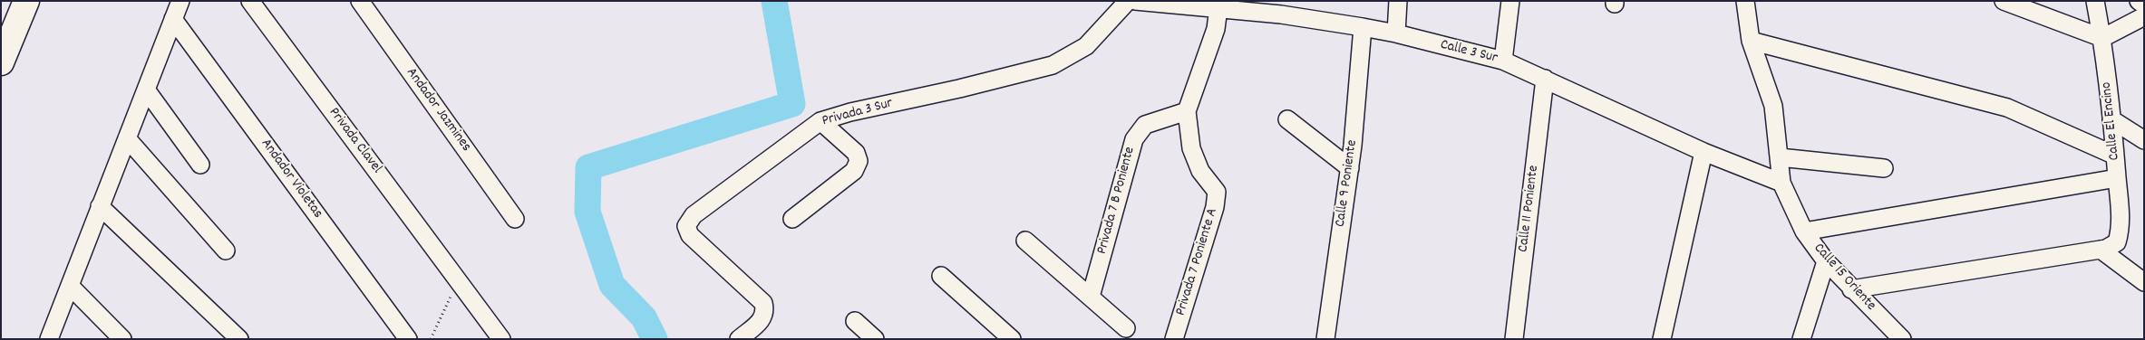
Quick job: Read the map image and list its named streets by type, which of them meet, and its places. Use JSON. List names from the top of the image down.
{
  "streets": {
    "street": [
      "Calle 3 Sur",
      "Andador Jazmines",
      "Privada 3 Sur",
      "Calle El Encino",
      "Privada Clavel",
      "Andador Violetas",
      "Calle 9 Poniente",
      "Privada 7 B Poniente",
      "Calle 11 Poniente",
      "Privada 7 Poniente A",
      "Calle 15 Oriente"
    ]
  },
  "crossings": [
    ["Calle 3 Sur", "Calle 9 Poniente"],
    ["Calle 3 Sur", "Calle 11 Poniente"],
    ["Calle 3 Sur", "Calle 15 Oriente"],
    ["Privada 7 B Poniente", "Privada 7 Poniente A"]
  ]
}
